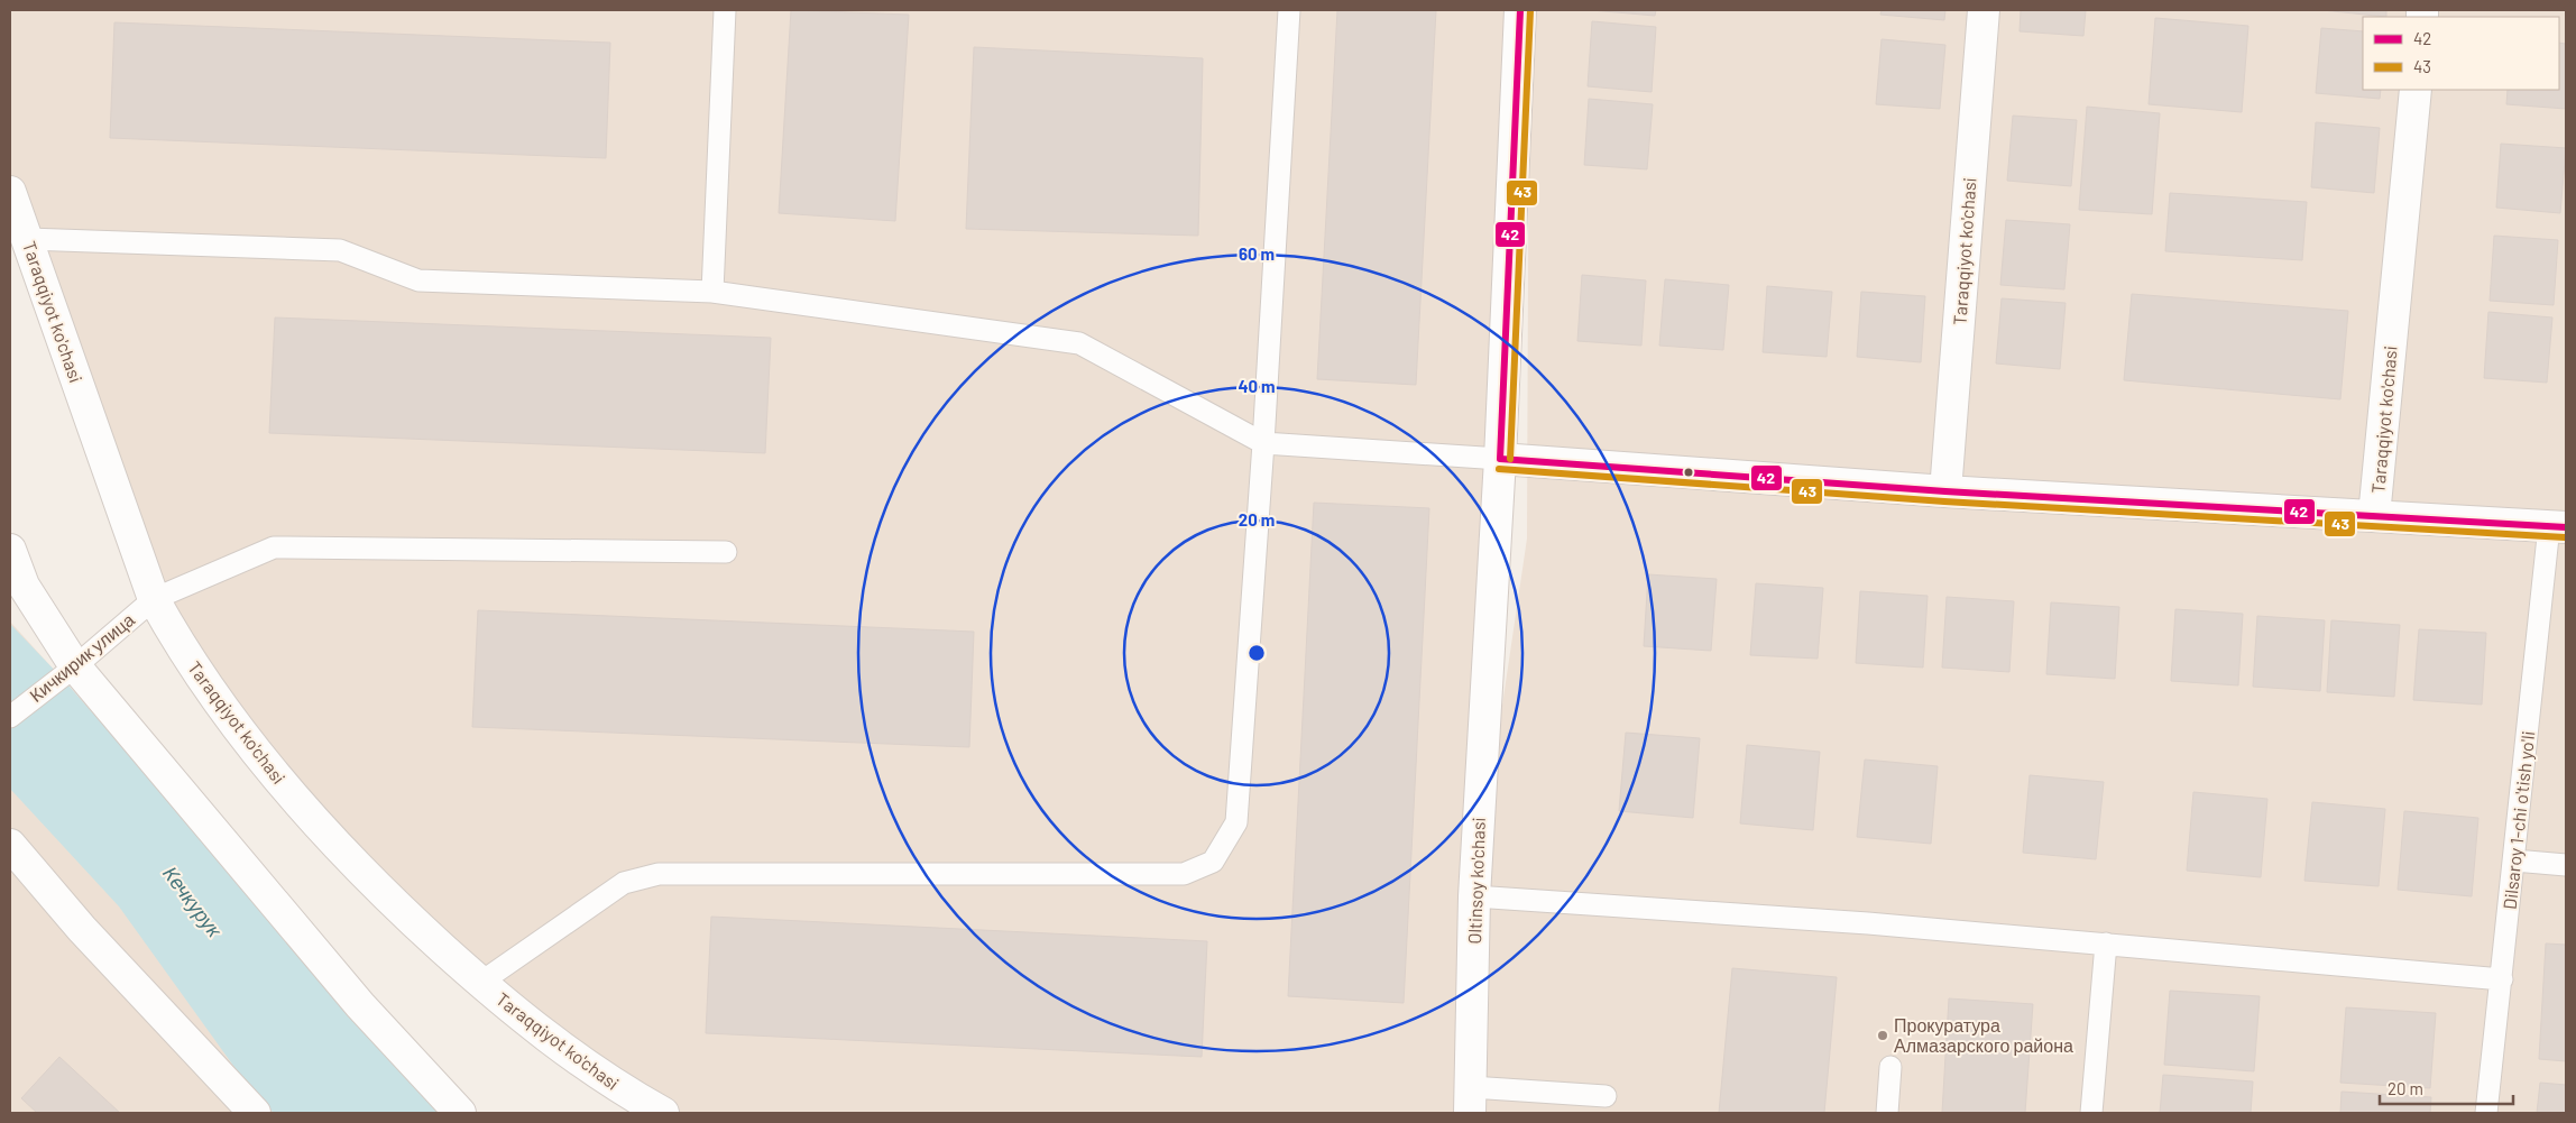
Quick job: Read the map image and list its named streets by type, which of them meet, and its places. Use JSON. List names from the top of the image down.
{
  "streets": {
    "street": ["Taraqqiyot ko'chasi", "Oltinsoy ko'chasi"],
    "lane": ["Кичкирик улица", "Dilsaroy 1-chi o'tish yo'li"]
  },
  "crossings": [
    ["Taraqqiyot ko'chasi", "Кичкирик улица"],
    ["Taraqqiyot ko'chasi", "Dilsaroy 1-chi o'tish yo'li"],
    ["Taraqqiyot ko'chasi", "Oltinsoy ko'chasi"]
  ],
  "water": ["Кечкурук"],
  "places": ["Прокуратура Алмазарского района"],
  "lines": ["transit line 42", "transit line 43"],
  "legend": ["42", "43"],
  "scale_bar": "20 m",
  "rings": ["60 m", "40 m", "20 m"]
}
